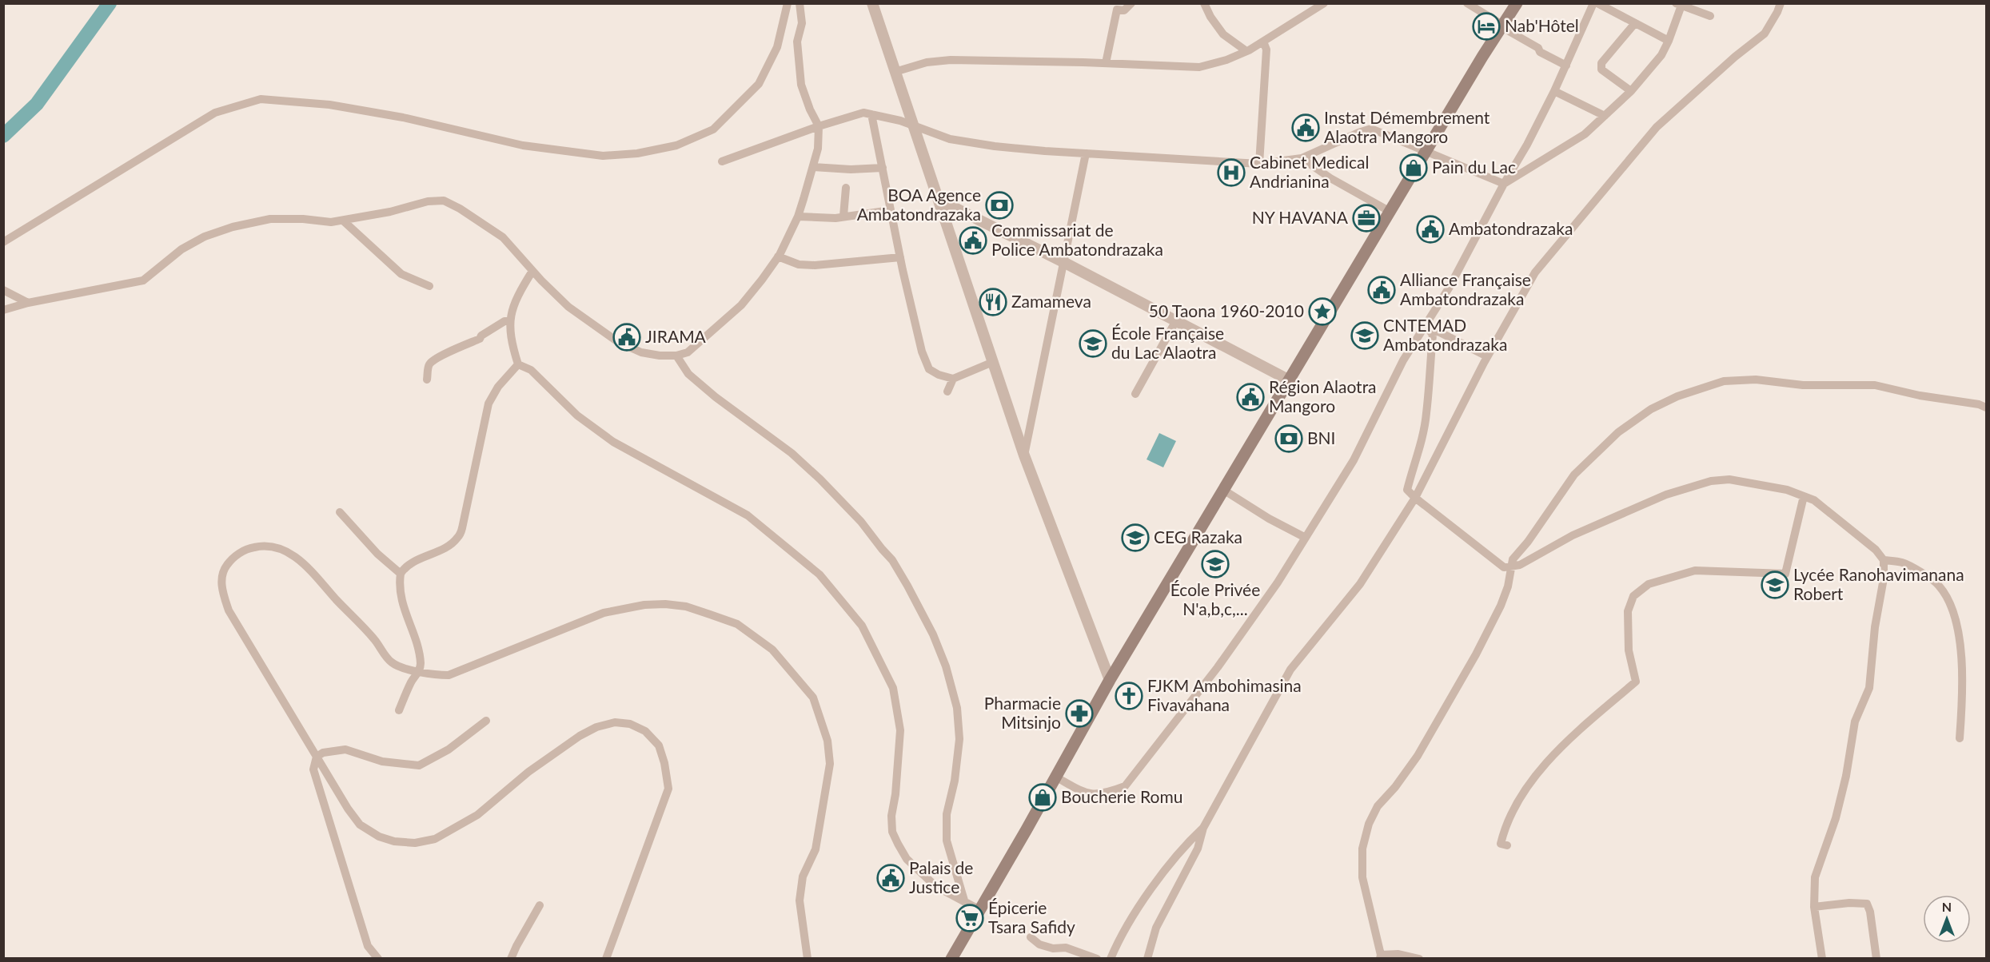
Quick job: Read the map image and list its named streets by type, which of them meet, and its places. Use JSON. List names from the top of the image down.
{
  "places": {
    "hotel": ["Nab'Hôtel"],
    "public building": [
      "Instat Démembrement Alaotra Mangoro",
      "Ambatondrazaka",
      "Commissariat de Police Ambatondrazaka",
      "Alliance Française Ambatondrazaka",
      "JIRAMA",
      "Région Alaotra Mangoro",
      "Palais de Justice"
    ],
    "shop": ["Pain du Lac", "Boucherie Romu"],
    "hospital": ["Cabinet Medical Andrianina"],
    "bank": ["BOA Agence Ambatondrazaka", "BNI"],
    "office": ["NY HAVANA"],
    "restaurant": ["Zamameva"],
    "place": ["50 Taona 1960-2010"],
    "school or university": [
      "CNTEMAD Ambatondrazaka",
      "École Française du Lac Alaotra",
      "CEG Razaka",
      "École Privée N'a,b,c,...",
      "Lycée Ranohavimanana Robert"
    ],
    "church": ["FJKM Ambohimasina Fivavahana"],
    "pharmacy": ["Pharmacie Mitsinjo"],
    "supermarket": ["Épicerie Tsara Safidy"]
  },
  "north": "top"
}
